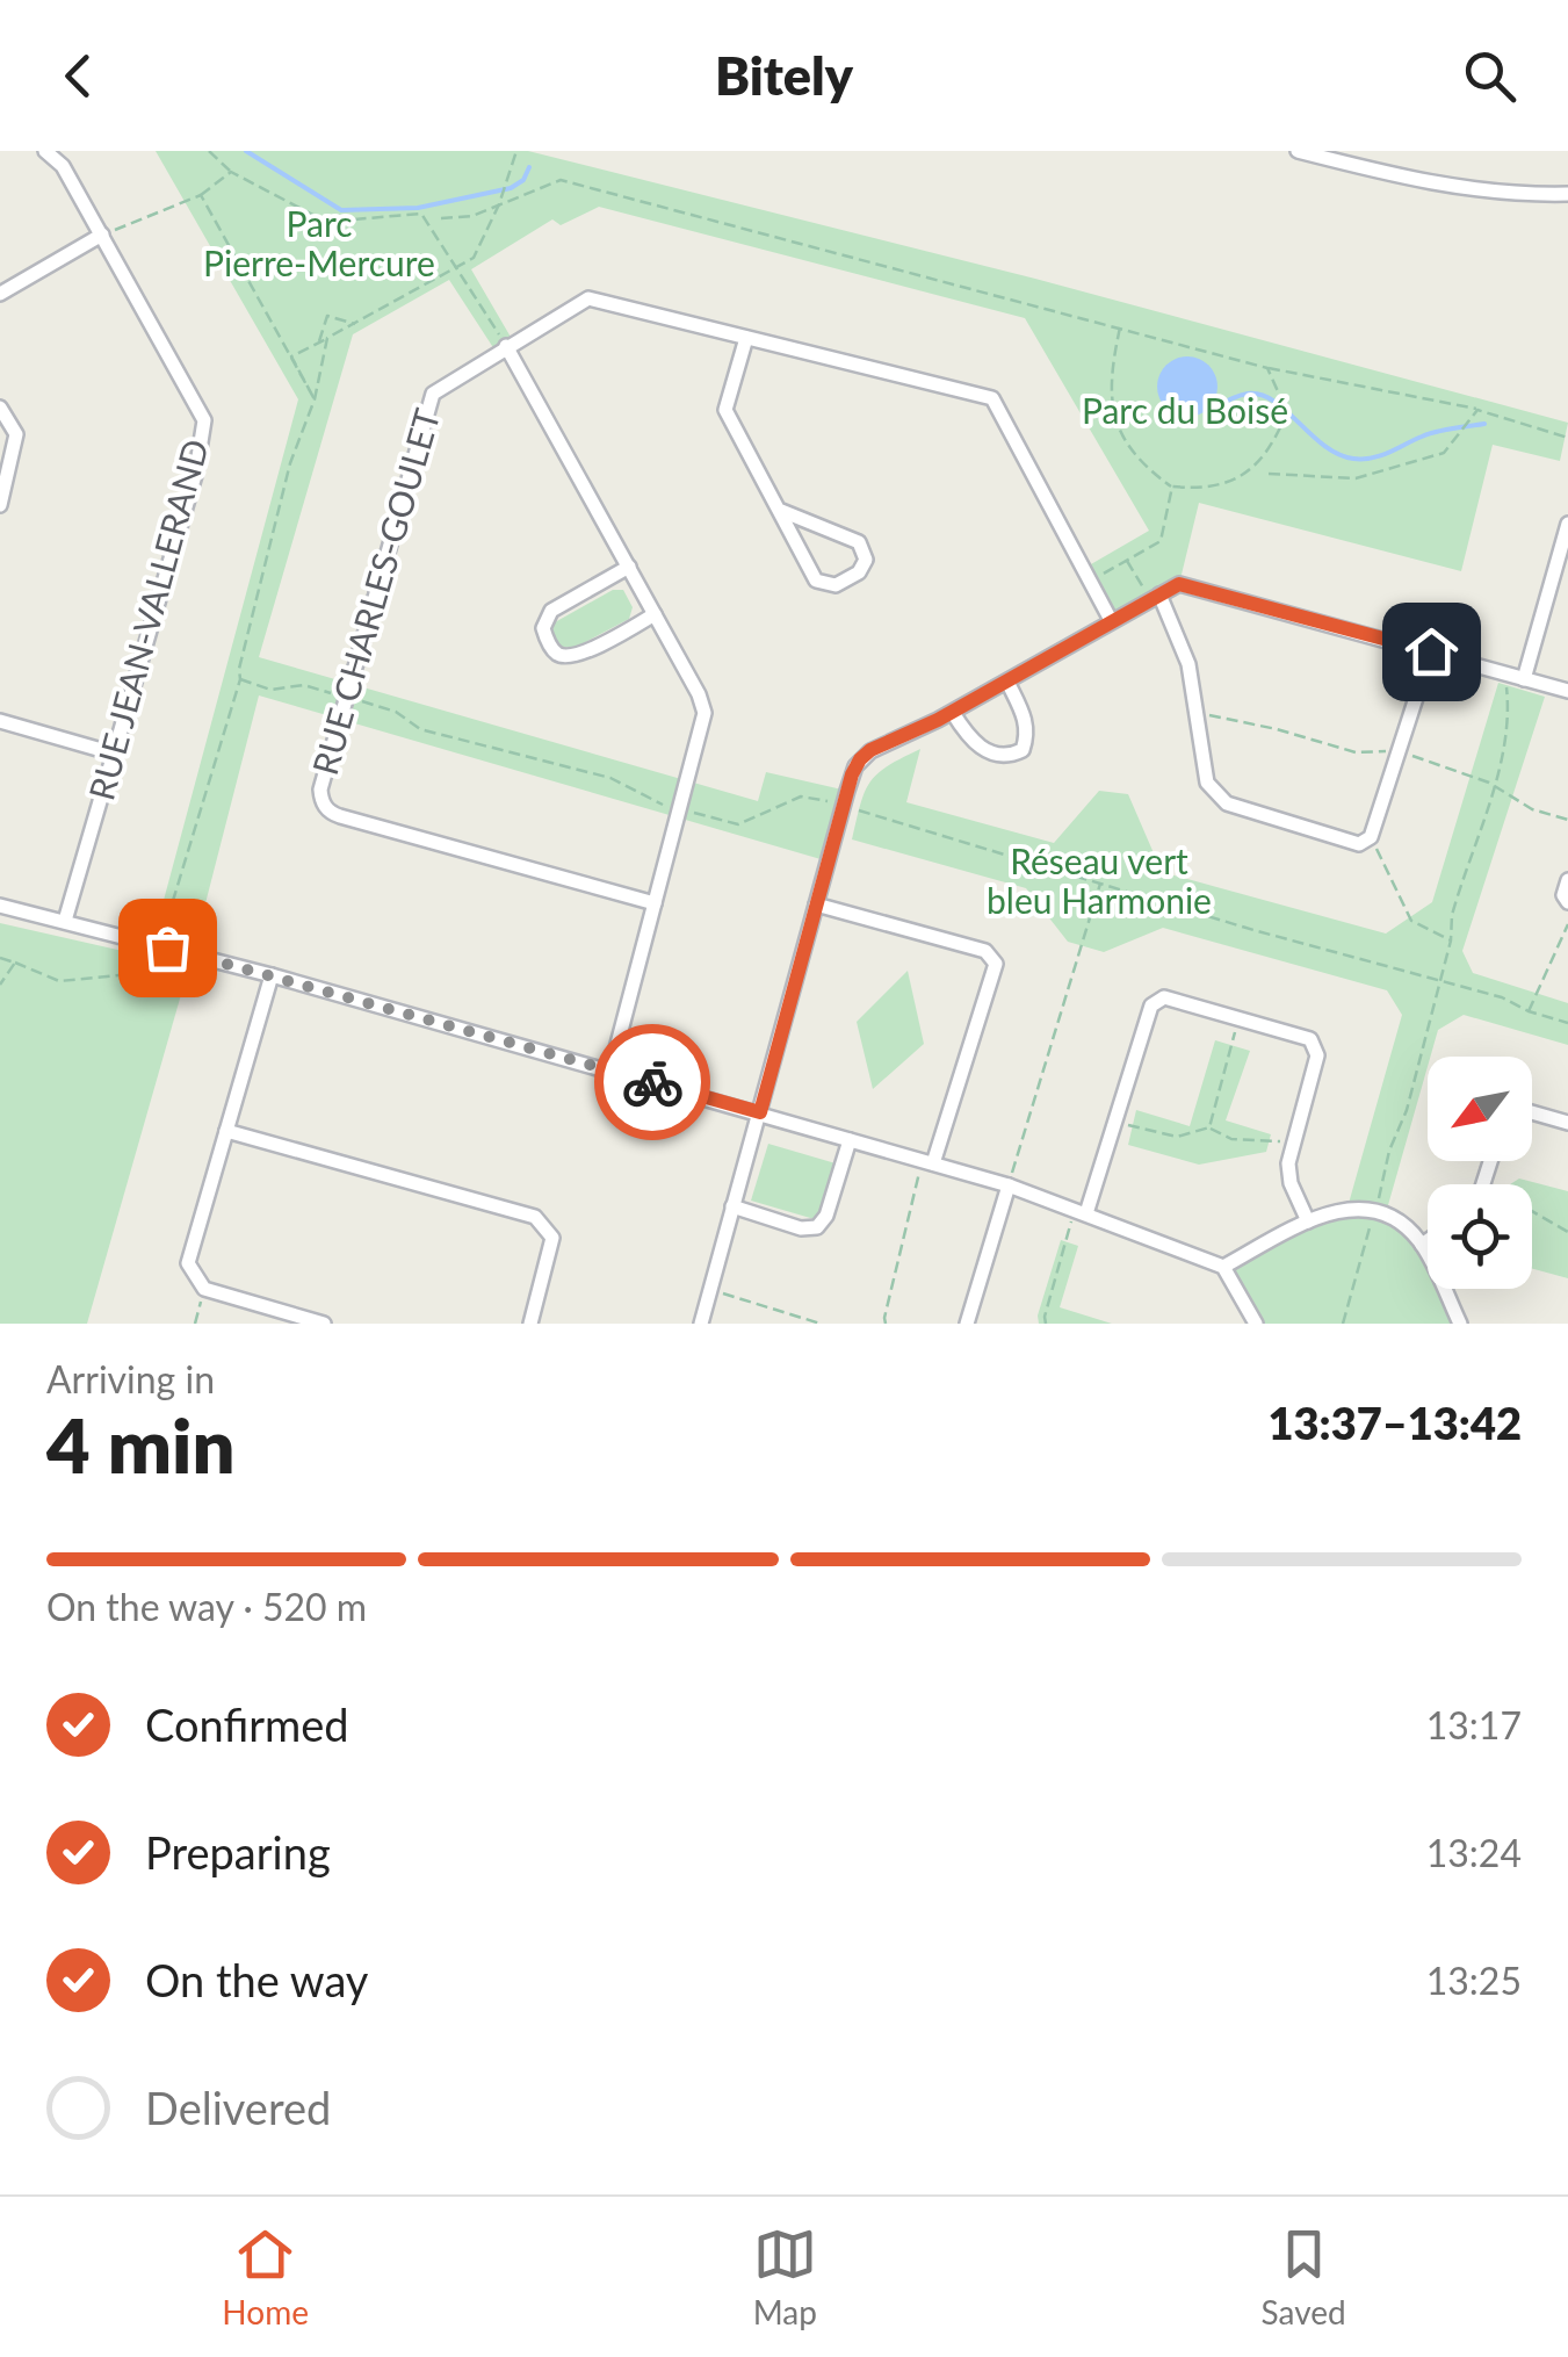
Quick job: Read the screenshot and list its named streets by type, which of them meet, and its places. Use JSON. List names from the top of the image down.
{
  "streets": {
    "street": ["RUE CHARLES-GOULET", "RUE JEAN-VALLERAND"]
  },
  "parks": ["Parc Pierre-Mercure", "Parc du Boisé", "Réseau vert bleu Harmonie"],
  "north": "bottom left",
  "page": {
    "header": "Bitely",
    "heading": ["4 min", "Arriving in", "13:37–13:42"],
    "bar": "On the way · 520 m",
    "list": [
      ["Confirmed", "13:17"],
      ["Preparing", "13:24"],
      ["On the way", "13:25"],
      "Delivered"
    ],
    "tabs": ["Home", "Map", "Saved"]
  }
}
